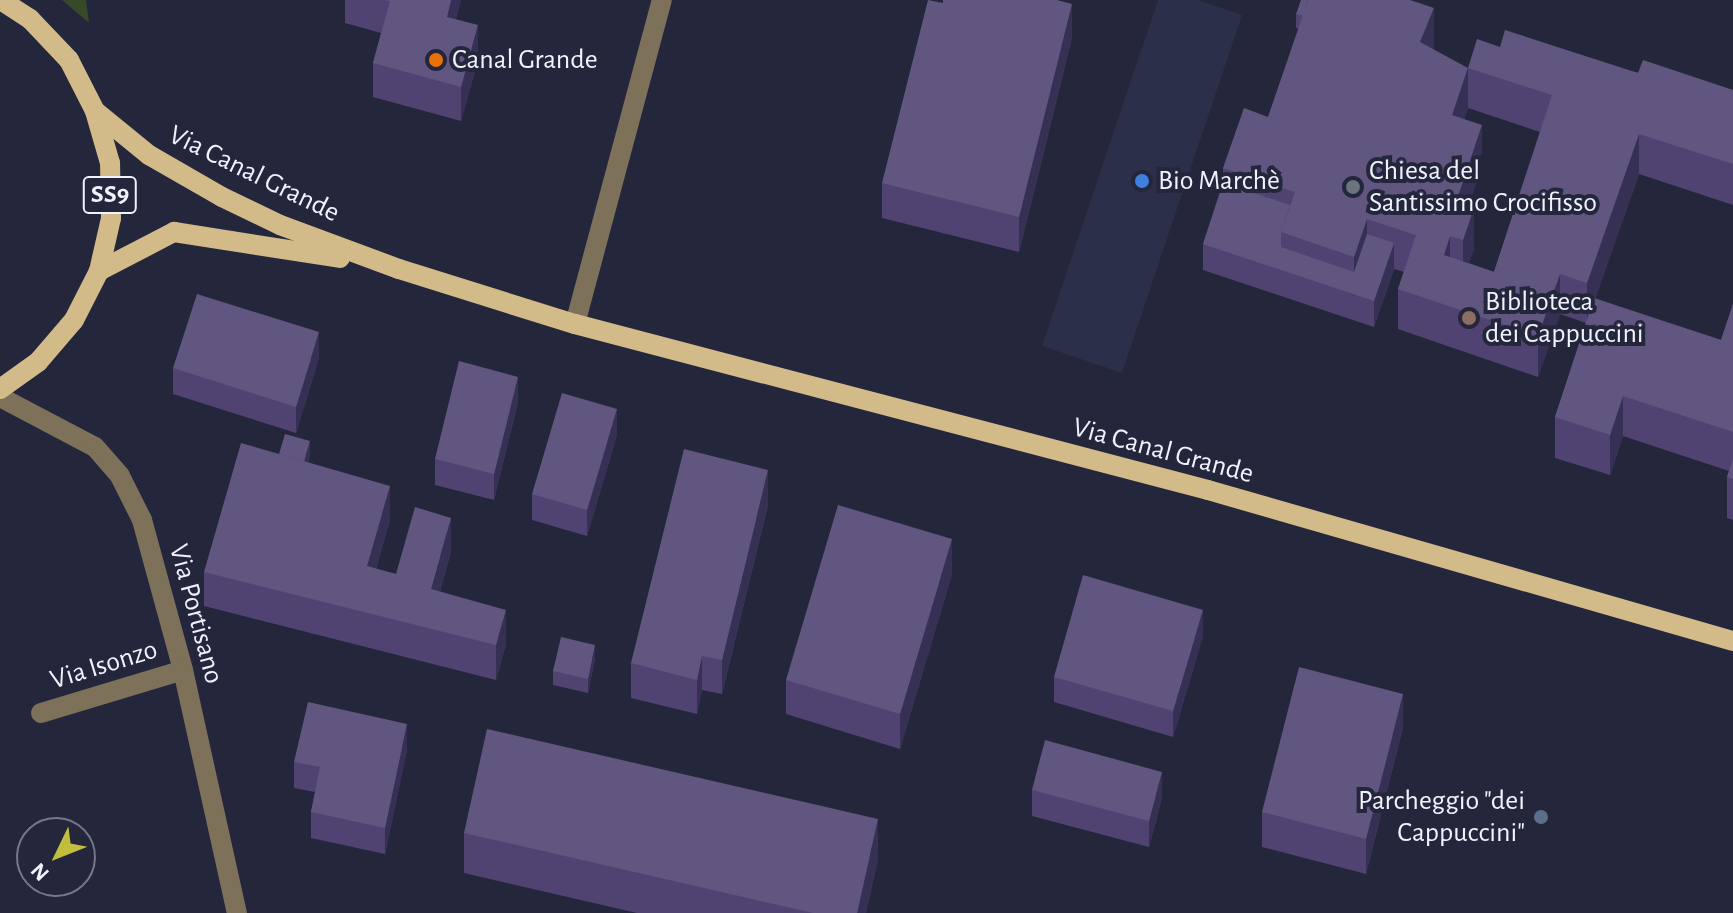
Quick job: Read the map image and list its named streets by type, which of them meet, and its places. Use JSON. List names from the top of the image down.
{
  "streets": {
    "main road": ["Via Canal Grande", "SS9"],
    "street": ["Via Portisano", "Via Isonzo"]
  },
  "crossings": [
    ["Via Canal Grande", "SS9"],
    ["Via Portisano", "Via Isonzo"]
  ],
  "places": [
    "Canal Grande",
    "Bio Marchè",
    "Chiesa del Santissimo Crocifisso",
    "Biblioteca dei Cappuccini",
    "Parcheggio \"dei Cappuccini\""
  ],
  "north": "bottom left"
}
